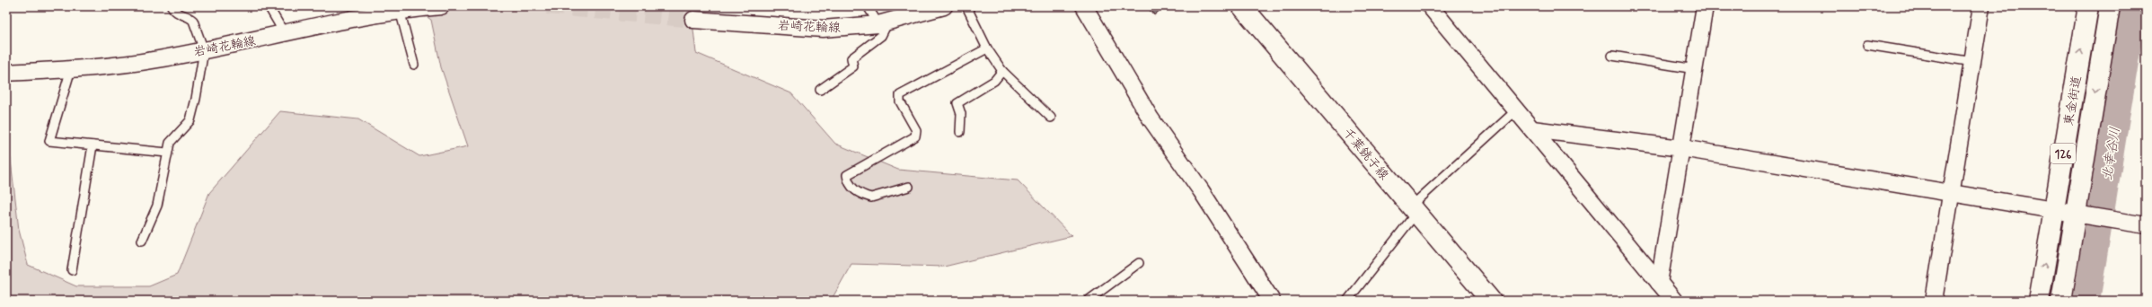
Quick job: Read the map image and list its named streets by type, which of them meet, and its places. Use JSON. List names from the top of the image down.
{
  "streets": {
    "main road": ["東金街道", "千葉銚子線", "126"],
    "street": ["岩崎花輪線"]
  },
  "water": ["北幸谷川"]
}
